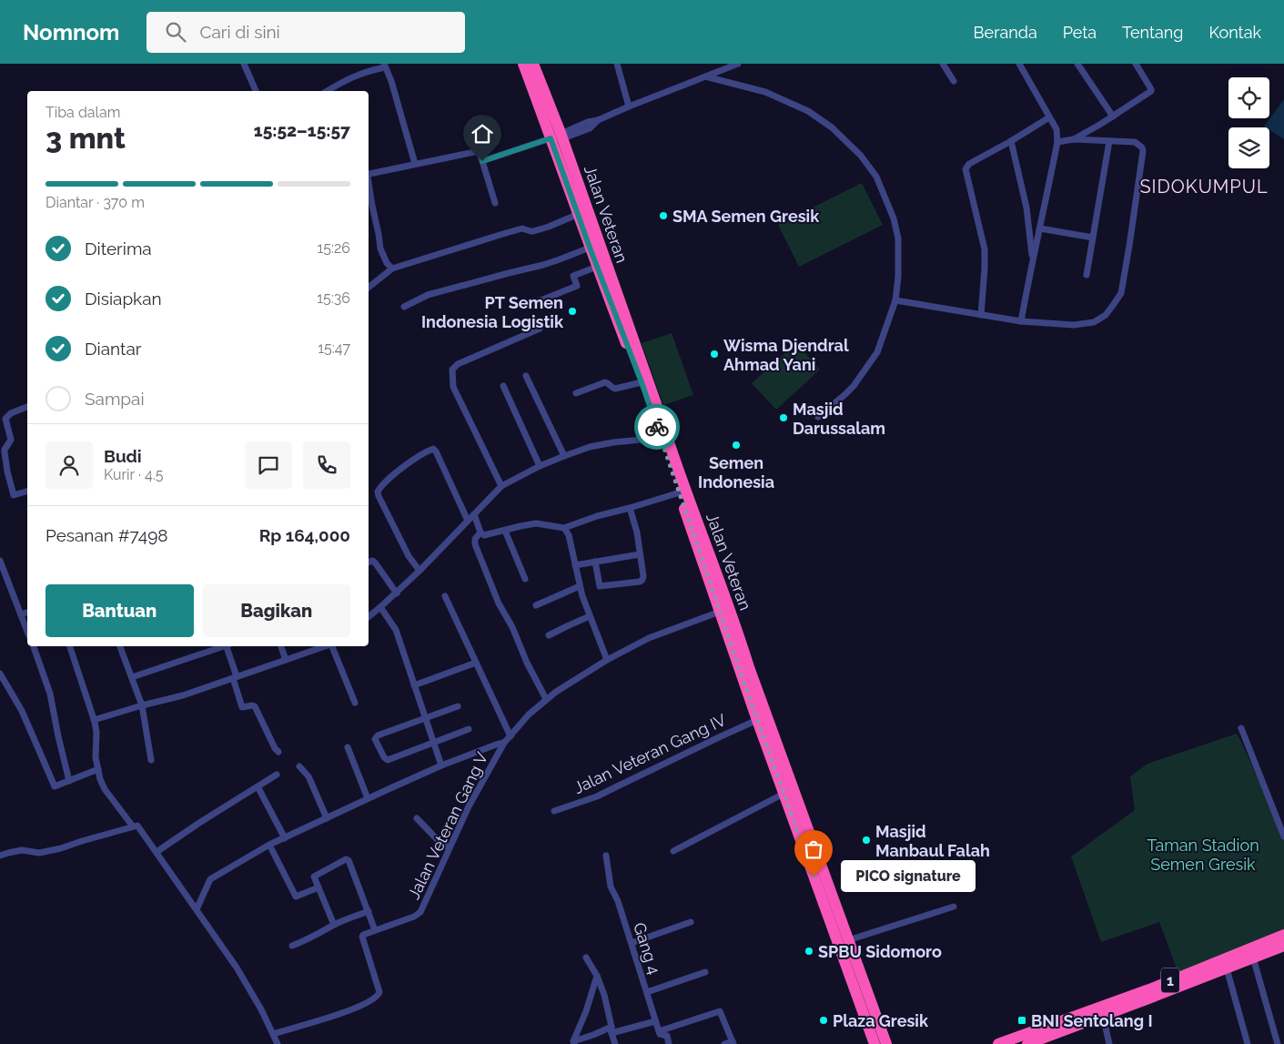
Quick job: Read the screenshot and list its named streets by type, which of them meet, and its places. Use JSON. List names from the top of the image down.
{
  "streets": {
    "highway": ["Jalan Veteran", "1"],
    "street": ["Jalan Veteran Gang IV", "Jalan Veteran Gang V", "Gang 4"]
  },
  "crossings": [
    ["Jalan Veteran", "Jalan Veteran Gang IV"],
    ["Jalan Veteran", "Jalan Veteran Gang V"]
  ],
  "districts": ["SIDOKUMPUL"],
  "parks": ["Taman Stadion Semen Gresik"],
  "places": {
    "other": [
      "SMA Semen Gresik",
      "PT Semen Indonesia Logistik",
      "Wisma Djendral Ahmad Yani",
      "Masjid Darussalam",
      "Semen Indonesia",
      "Masjid Manbaul Falah",
      "PICO signature",
      "SPBU Sidomoro",
      "Plaza Gresik"
    ],
    "transit": ["BNI Sentolang I"]
  },
  "page": {
    "header": "Nomnom",
    "search": "Cari di sini",
    "nav": [
      "Beranda",
      "Peta",
      "Tentang",
      "Kontak"
    ],
    "heading": ["3 mnt", "Tiba dalam", "15:52–15:57"],
    "panel": [
      "Budi",
      "Kurir · 4.5",
      "Pesanan #7498",
      "Rp 164,000"
    ],
    "bar": "Diantar · 370 m",
    "list": [
      ["Diterima", "15:26"],
      ["Disiapkan", "15:36"],
      ["Diantar", "15:47"],
      "Sampai"
    ],
    "buttons": ["Bantuan", "Bagikan"],
    "bubble": "PICO signature"
  }
}
